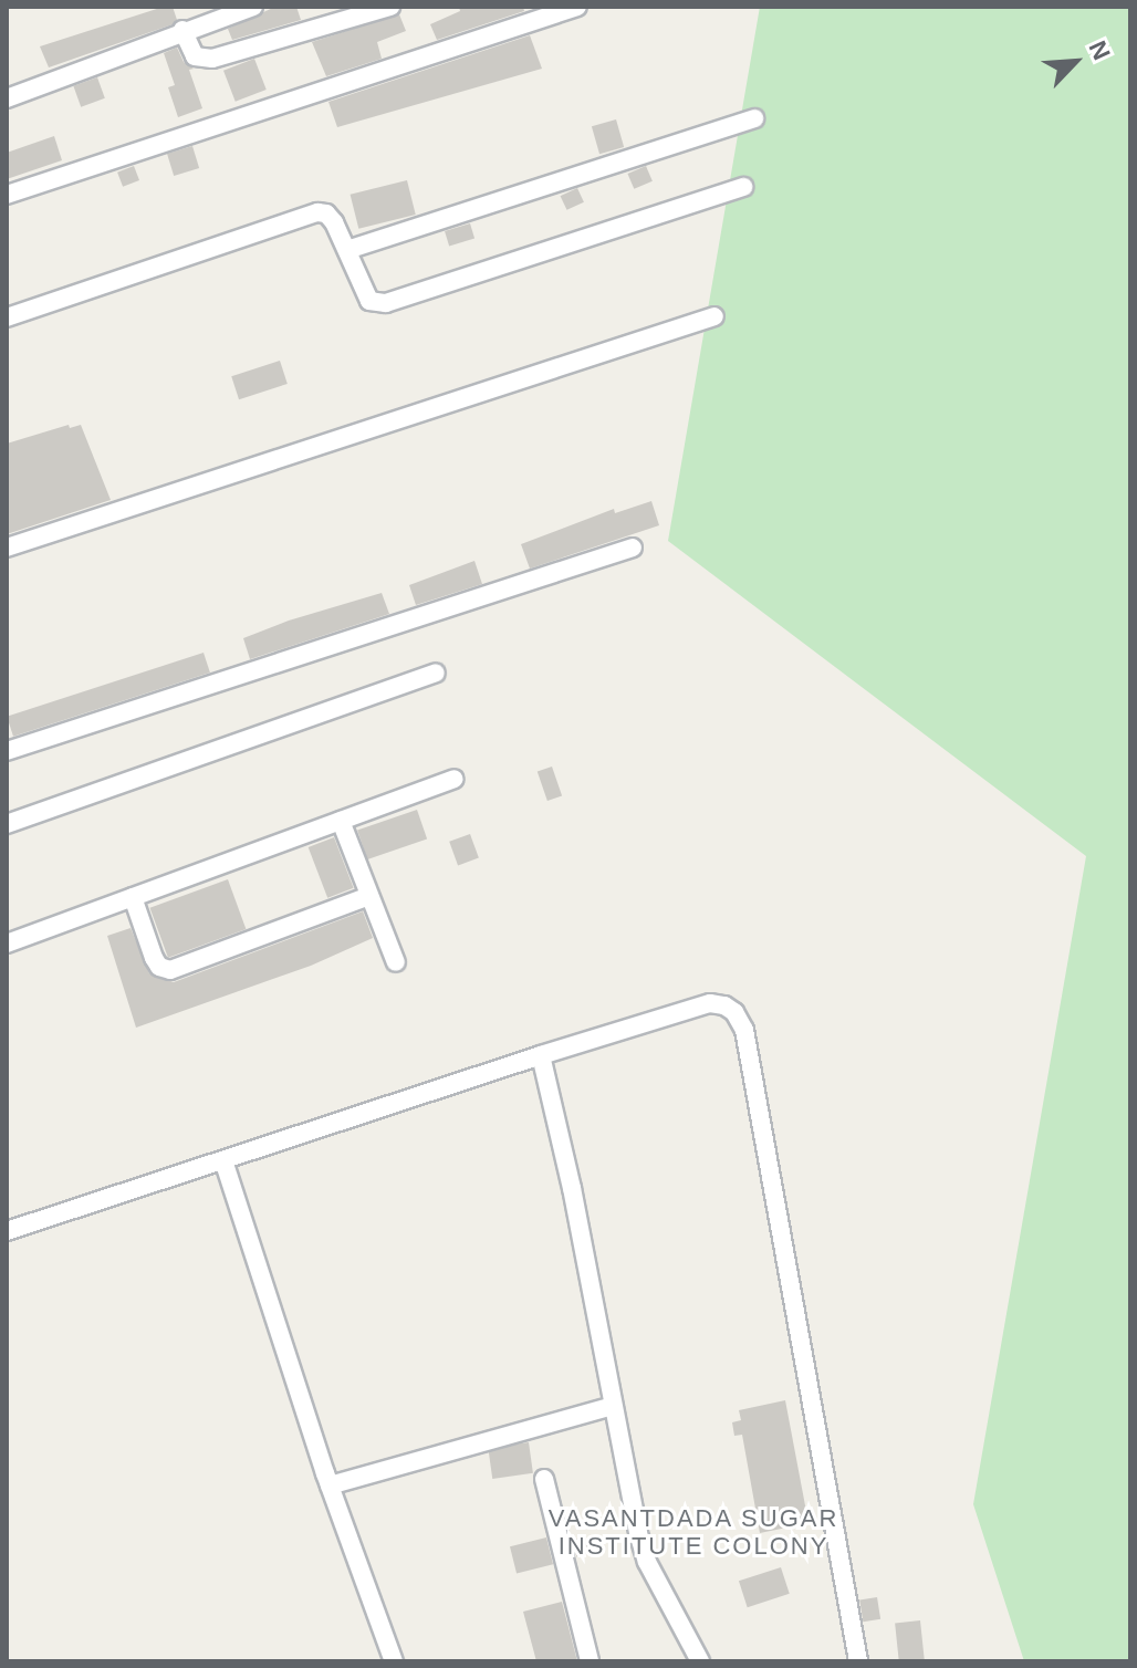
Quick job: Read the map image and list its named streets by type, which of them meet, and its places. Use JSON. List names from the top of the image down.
{
  "districts": ["VASANTDADA SUGAR INSTITUTE COLONY"],
  "north": "top right"
}
